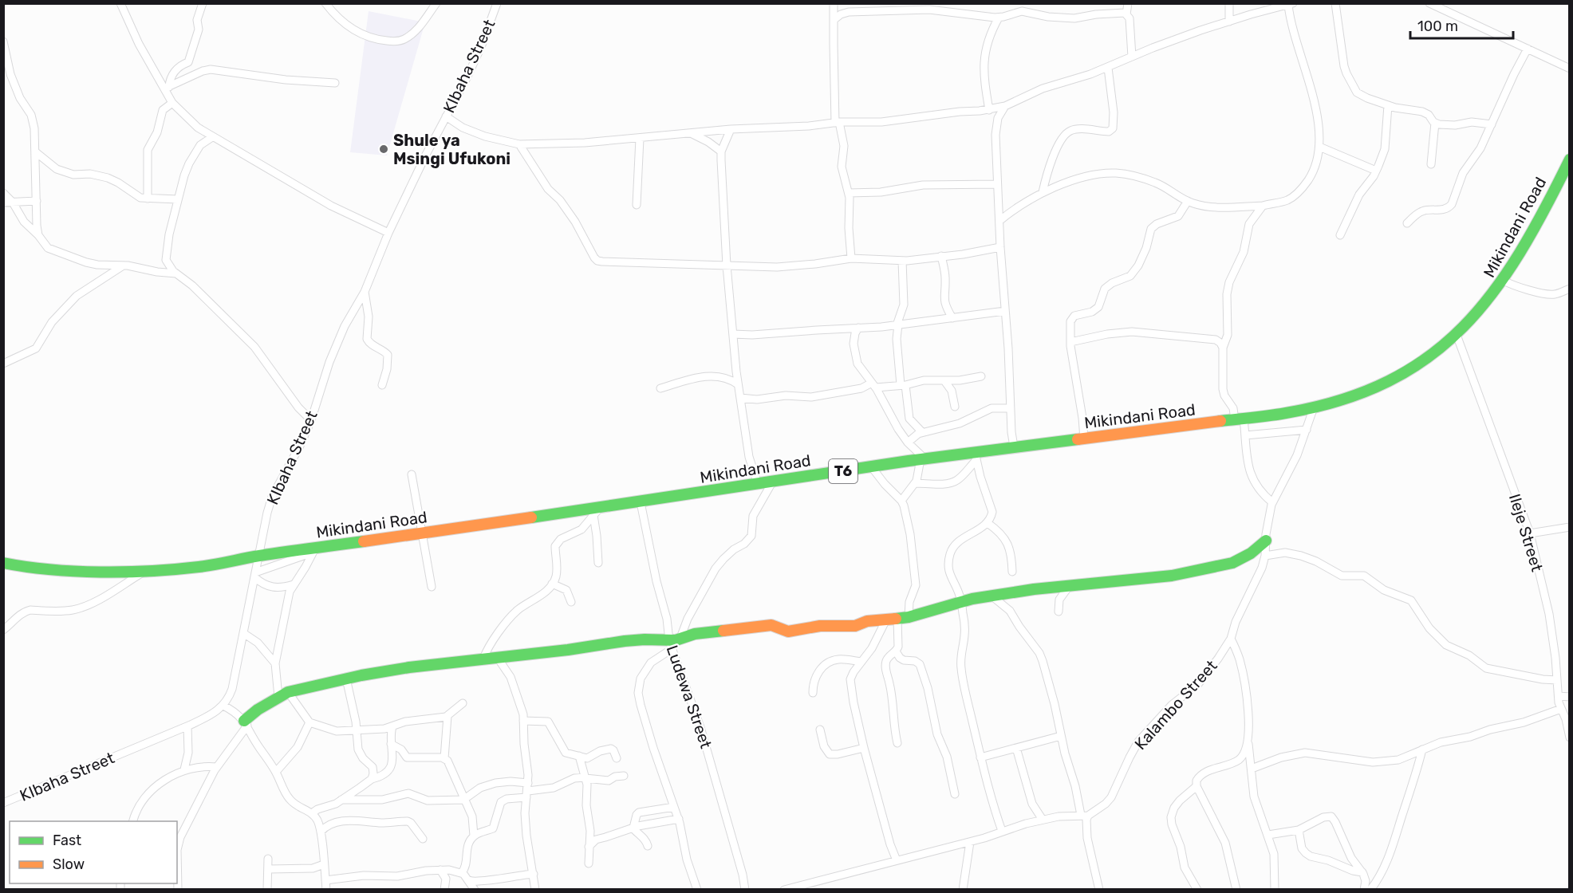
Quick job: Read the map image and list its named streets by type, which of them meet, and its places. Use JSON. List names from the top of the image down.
{
  "streets": {
    "main road": ["Mikindani Road", "T6"],
    "street": [
      "KIbaha Street",
      "Ileje Street",
      "Ludewa Street",
      "Kalambo Street"
    ]
  },
  "crossings": [
    ["KIbaha Street", "Mikindani Road"],
    ["Mikindani Road", "Ileje Street"],
    ["Mikindani Road", "Ludewa Street"],
    ["Mikindani Road", "Kalambo Street"]
  ],
  "places": ["Shule ya Msingi Ufukoni"],
  "legend": ["Fast", "Slow"],
  "scale_bar": "100 m"
}
